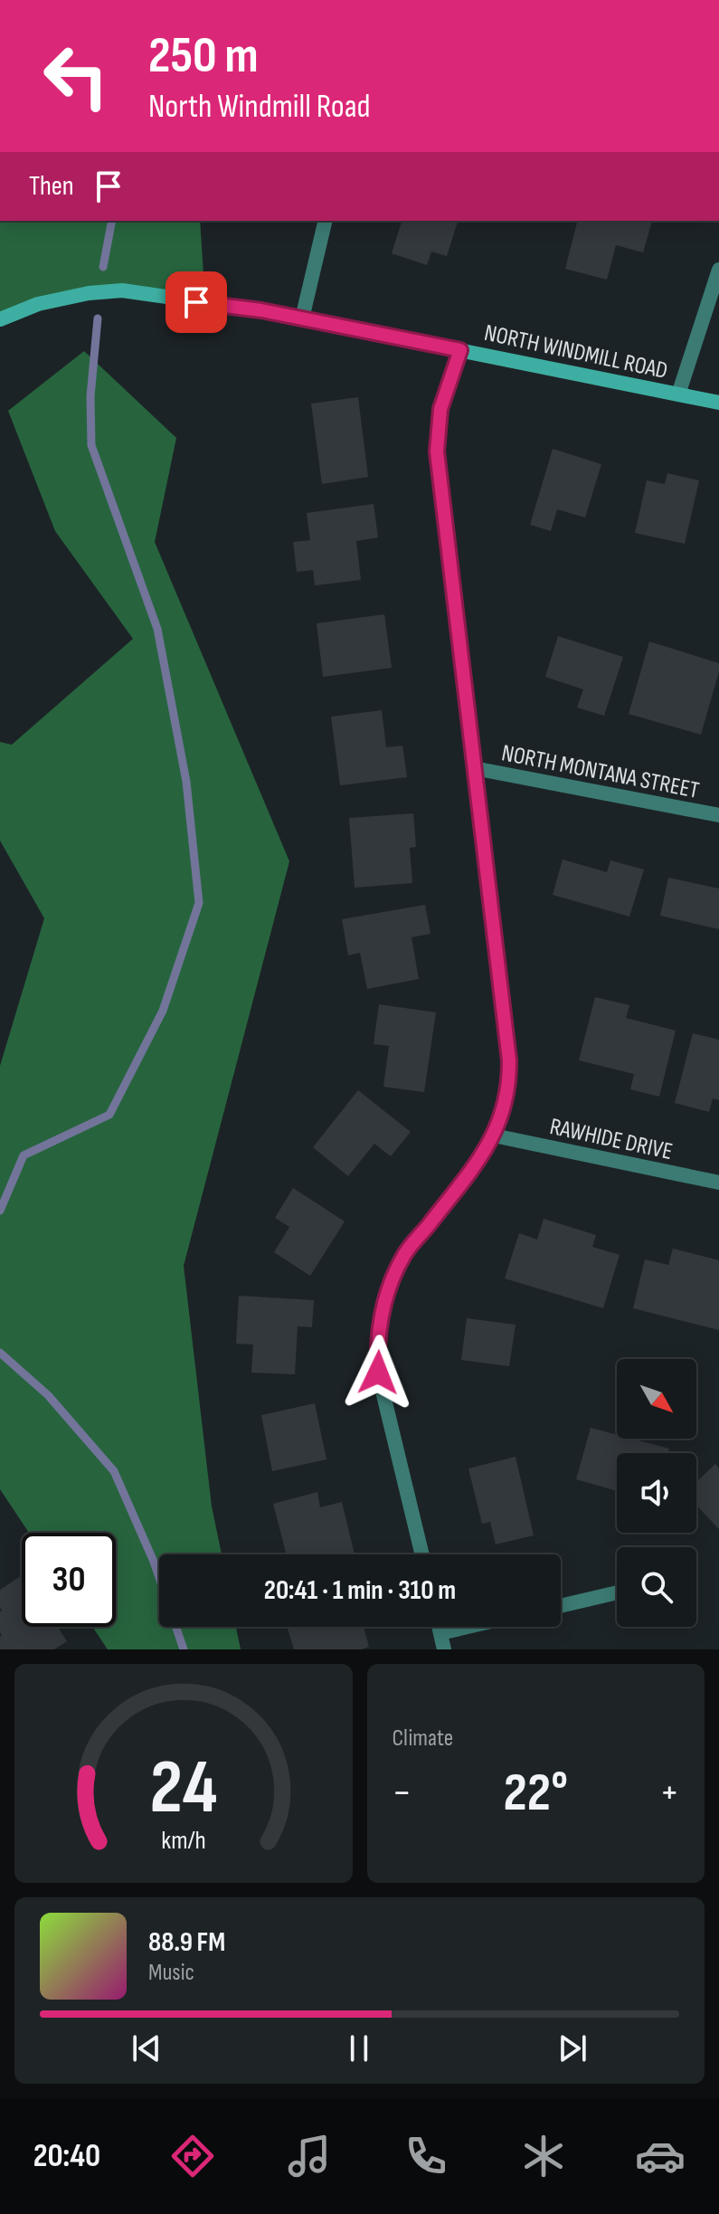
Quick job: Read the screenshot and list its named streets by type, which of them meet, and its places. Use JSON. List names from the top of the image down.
{
  "streets": {
    "street": ["NORTH WINDMILL ROAD", "NORTH MONTANA STREET", "RAWHIDE DRIVE"]
  },
  "north": "bottom right",
  "page": {
    "turn": ["250 m", "North Windmill Road"],
    "then": "Then",
    "limit": "30",
    "trip": "20:41 · 1 min · 310 m",
    "tile": "Climate",
    "heat": ["−", "22°", "+"],
    "song": ["88.9 FM", "Music"],
    "tabs": "20:40",
    "gauge": ["24", "km/h"]
  }
}
